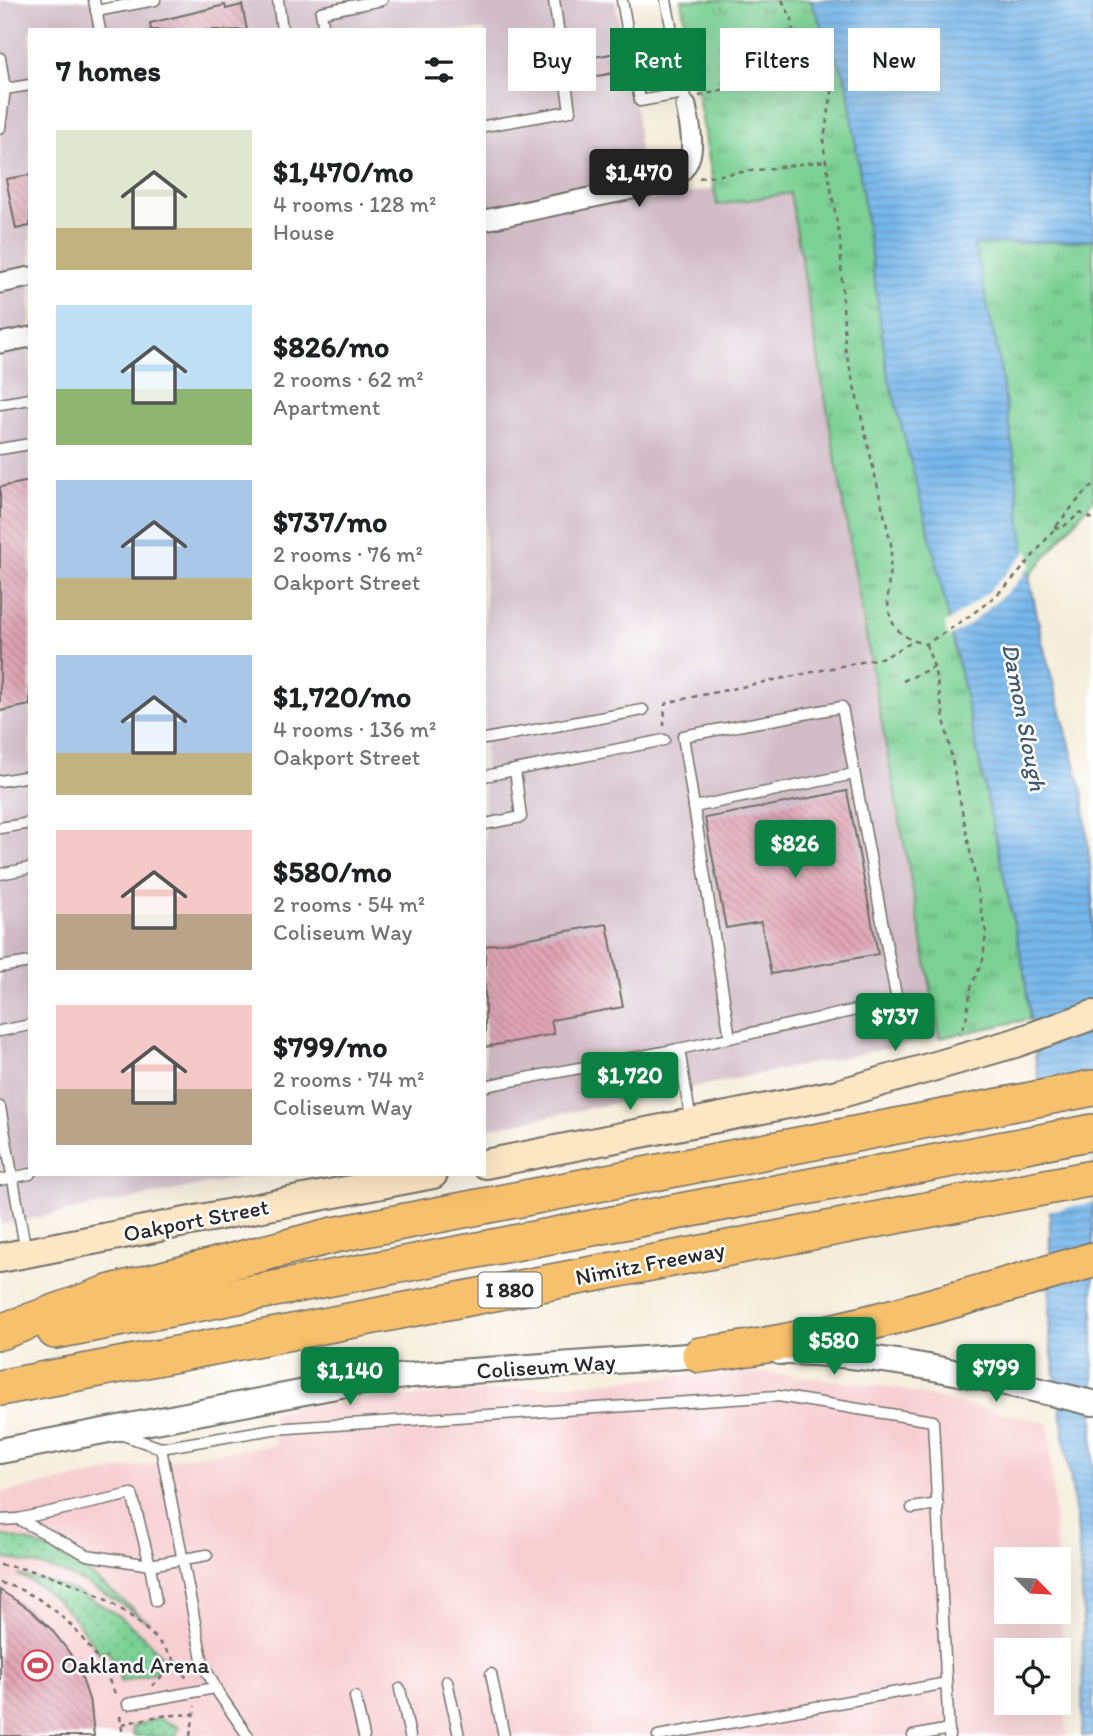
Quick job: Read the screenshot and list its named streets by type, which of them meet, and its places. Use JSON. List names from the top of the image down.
{
  "streets": {
    "highway": ["Nimitz Freeway", "I 880"],
    "main road": ["Oakport Street"],
    "street": ["Coliseum Way"]
  },
  "water": ["Damon Slough"],
  "places": {
    "sports": ["Oakland Arena"]
  },
  "north": "bottom right",
  "page": {
    "chip": [
      "Buy",
      "Rent",
      "Filters",
      "New"
    ],
    "heading": "7 homes",
    "list": [
      {
        "name": "$1,470/mo",
        "note": "4 rooms · 128 m² · House"
      },
      {
        "name": "$826/mo",
        "note": "2 rooms · 62 m² · Apartment"
      },
      {
        "name": "$737/mo",
        "note": "2 rooms · 76 m² · Oakport Street"
      },
      {
        "name": "$1,720/mo",
        "note": "4 rooms · 136 m² · Oakport Street"
      },
      {
        "name": "$580/mo",
        "note": "2 rooms · 54 m² · Coliseum Way"
      },
      {
        "name": "$799/mo",
        "note": "2 rooms · 74 m² · Coliseum Way"
      }
    ],
    "price": [
      "$1,470",
      "$826",
      "$737",
      "$1,720",
      "$580",
      "$799",
      "$1,140"
    ]
  }
}
